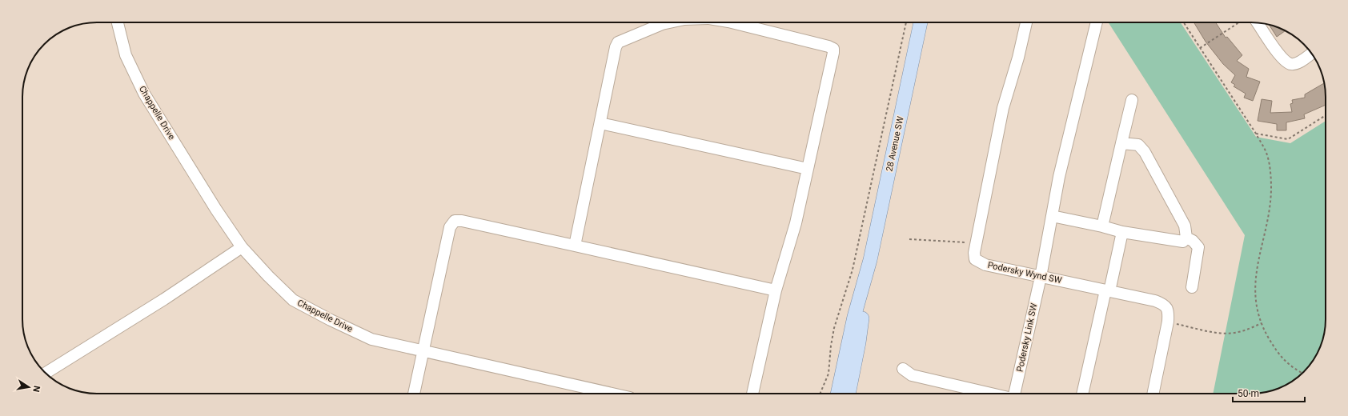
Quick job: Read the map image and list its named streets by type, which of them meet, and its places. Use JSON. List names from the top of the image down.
{
  "streets": {
    "main road": ["28 Avenue SW"],
    "street": ["Chappelle Drive", "Podersky Wynd SW", "Podersky Link SW"]
  },
  "crossings": [
    ["Podersky Wynd SW", "Podersky Link SW"]
  ],
  "scale_bar": "50 m",
  "north": "right"
}
